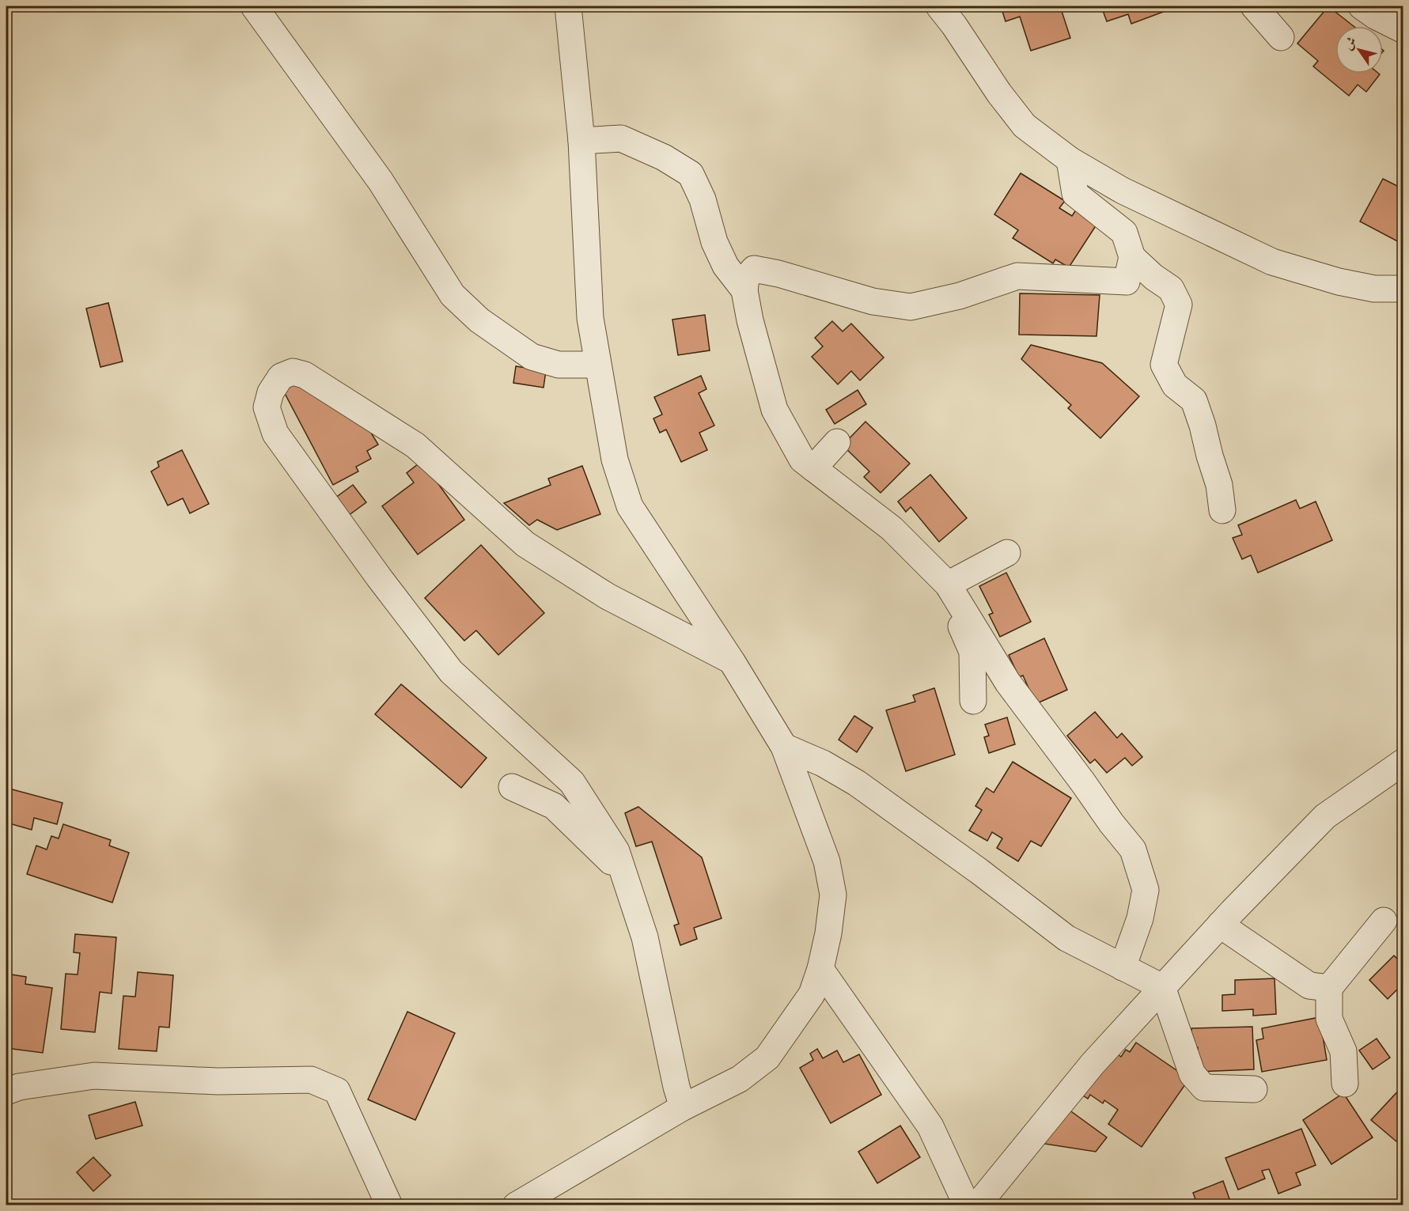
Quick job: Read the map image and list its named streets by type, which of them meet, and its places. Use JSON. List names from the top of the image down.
{
  "north": "top left"
}
